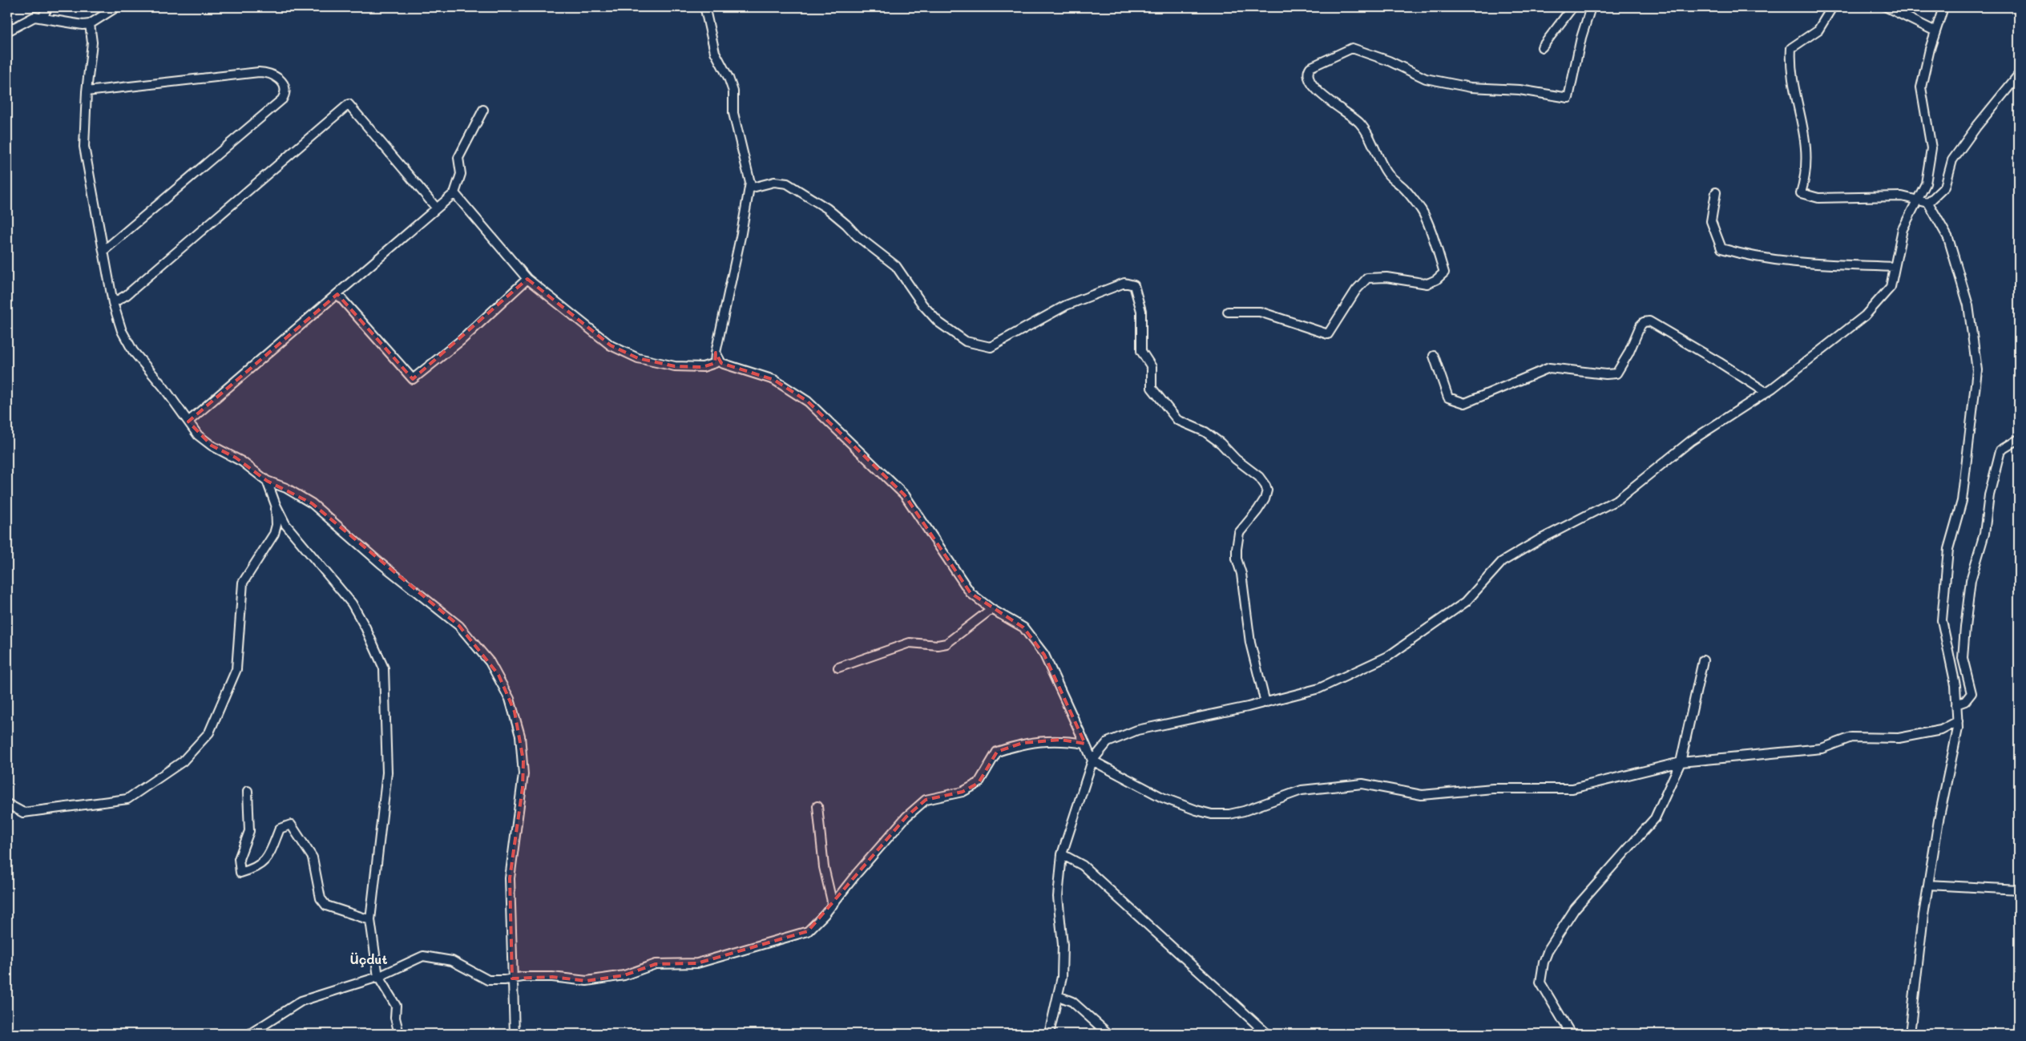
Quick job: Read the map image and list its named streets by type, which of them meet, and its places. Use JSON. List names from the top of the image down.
{
  "districts": ["Üçdut"]
}
